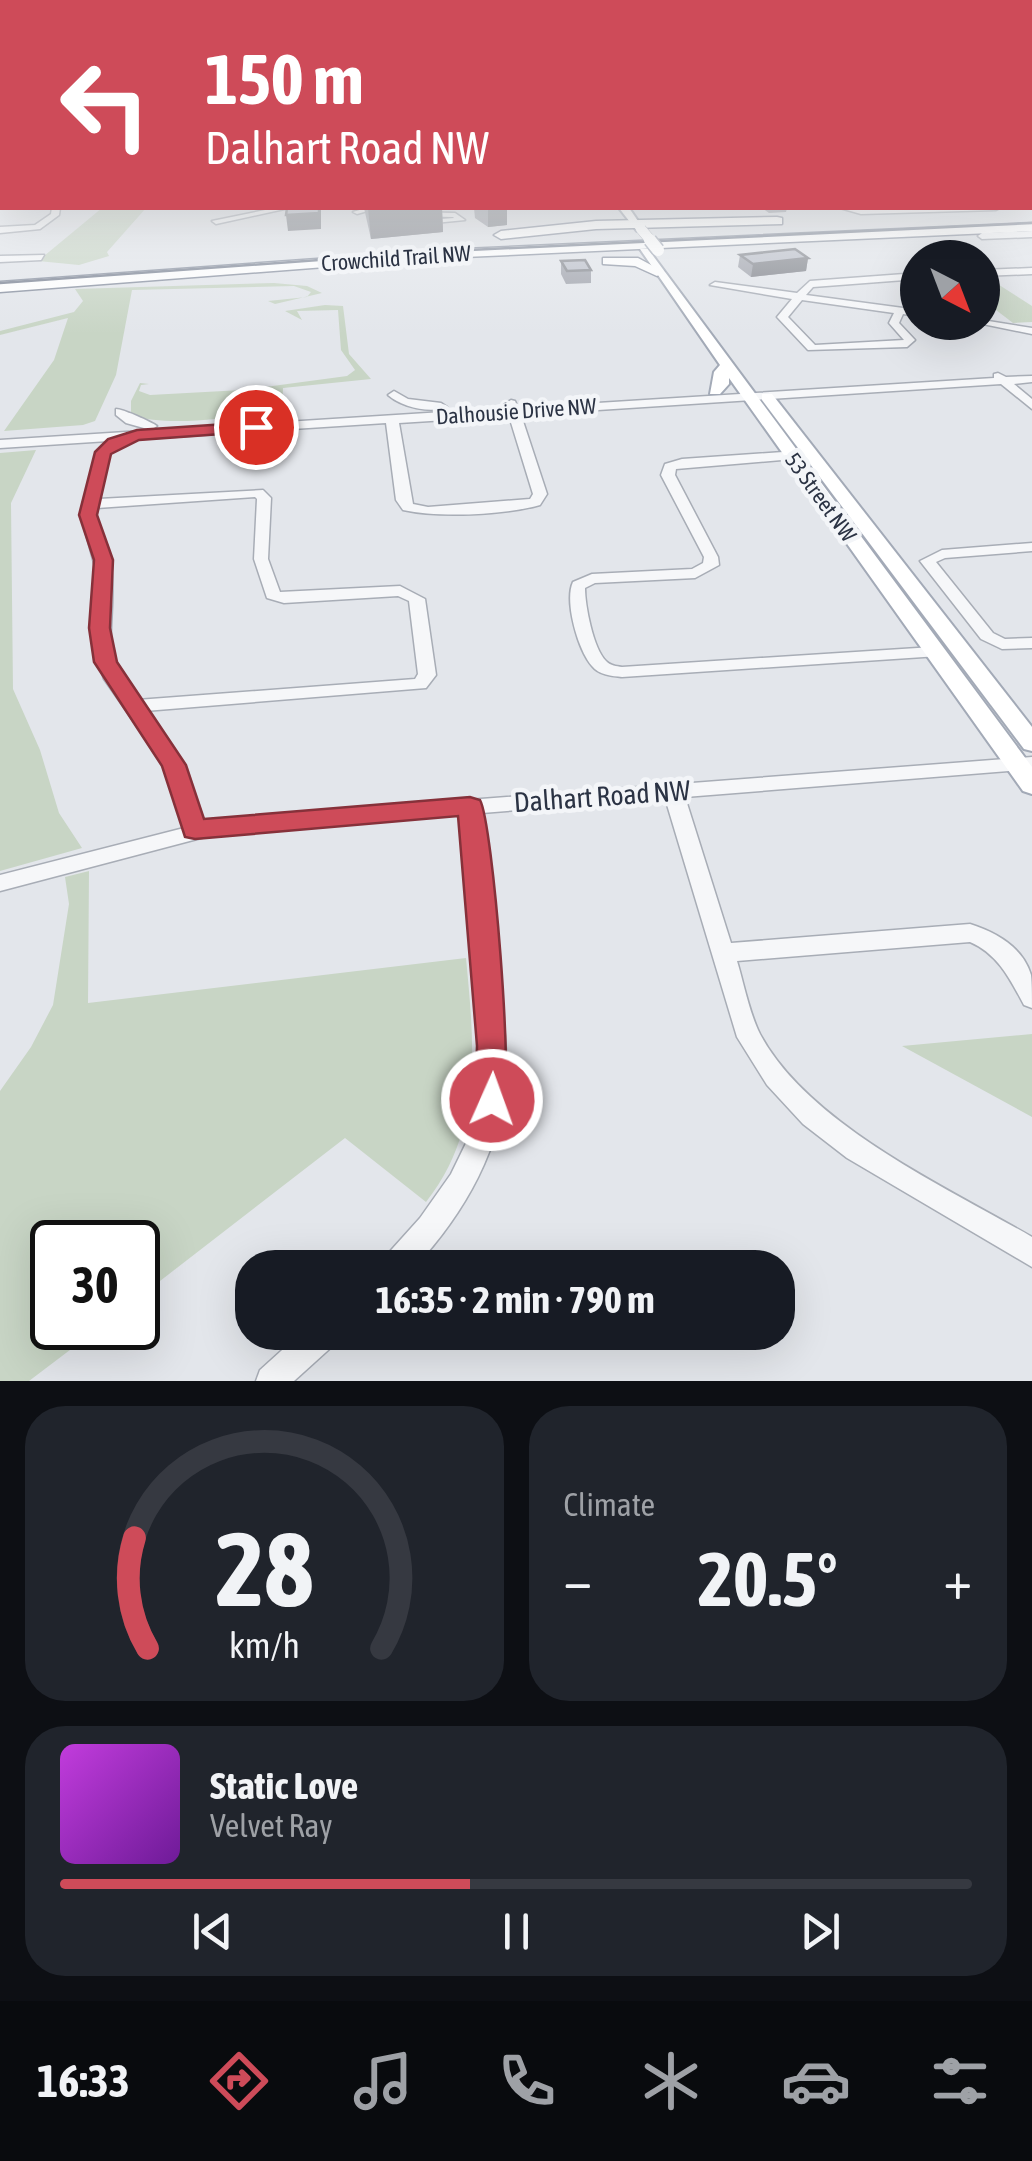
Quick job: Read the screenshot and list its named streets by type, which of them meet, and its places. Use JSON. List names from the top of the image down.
{
  "streets": {
    "highway": ["Crowchild Trail NW"],
    "main road": ["53 Street NW"],
    "street": ["Dalhousie Drive NW", "Dalhart Road NW"]
  },
  "crossings": [
    ["Dalhousie Drive NW", "53 Street NW"],
    ["53 Street NW", "Dalhart Road NW"]
  ],
  "north": "bottom right",
  "page": {
    "turn": ["150 m", "Dalhart Road NW"],
    "limit": "30",
    "trip": "16:35 · 2 min · 790 m",
    "tile": "Climate",
    "heat": ["−", "20.5°", "+"],
    "song": ["Static Love", "Velvet Ray"],
    "tabs": "16:33",
    "gauge": ["28", "km/h"]
  }
}
